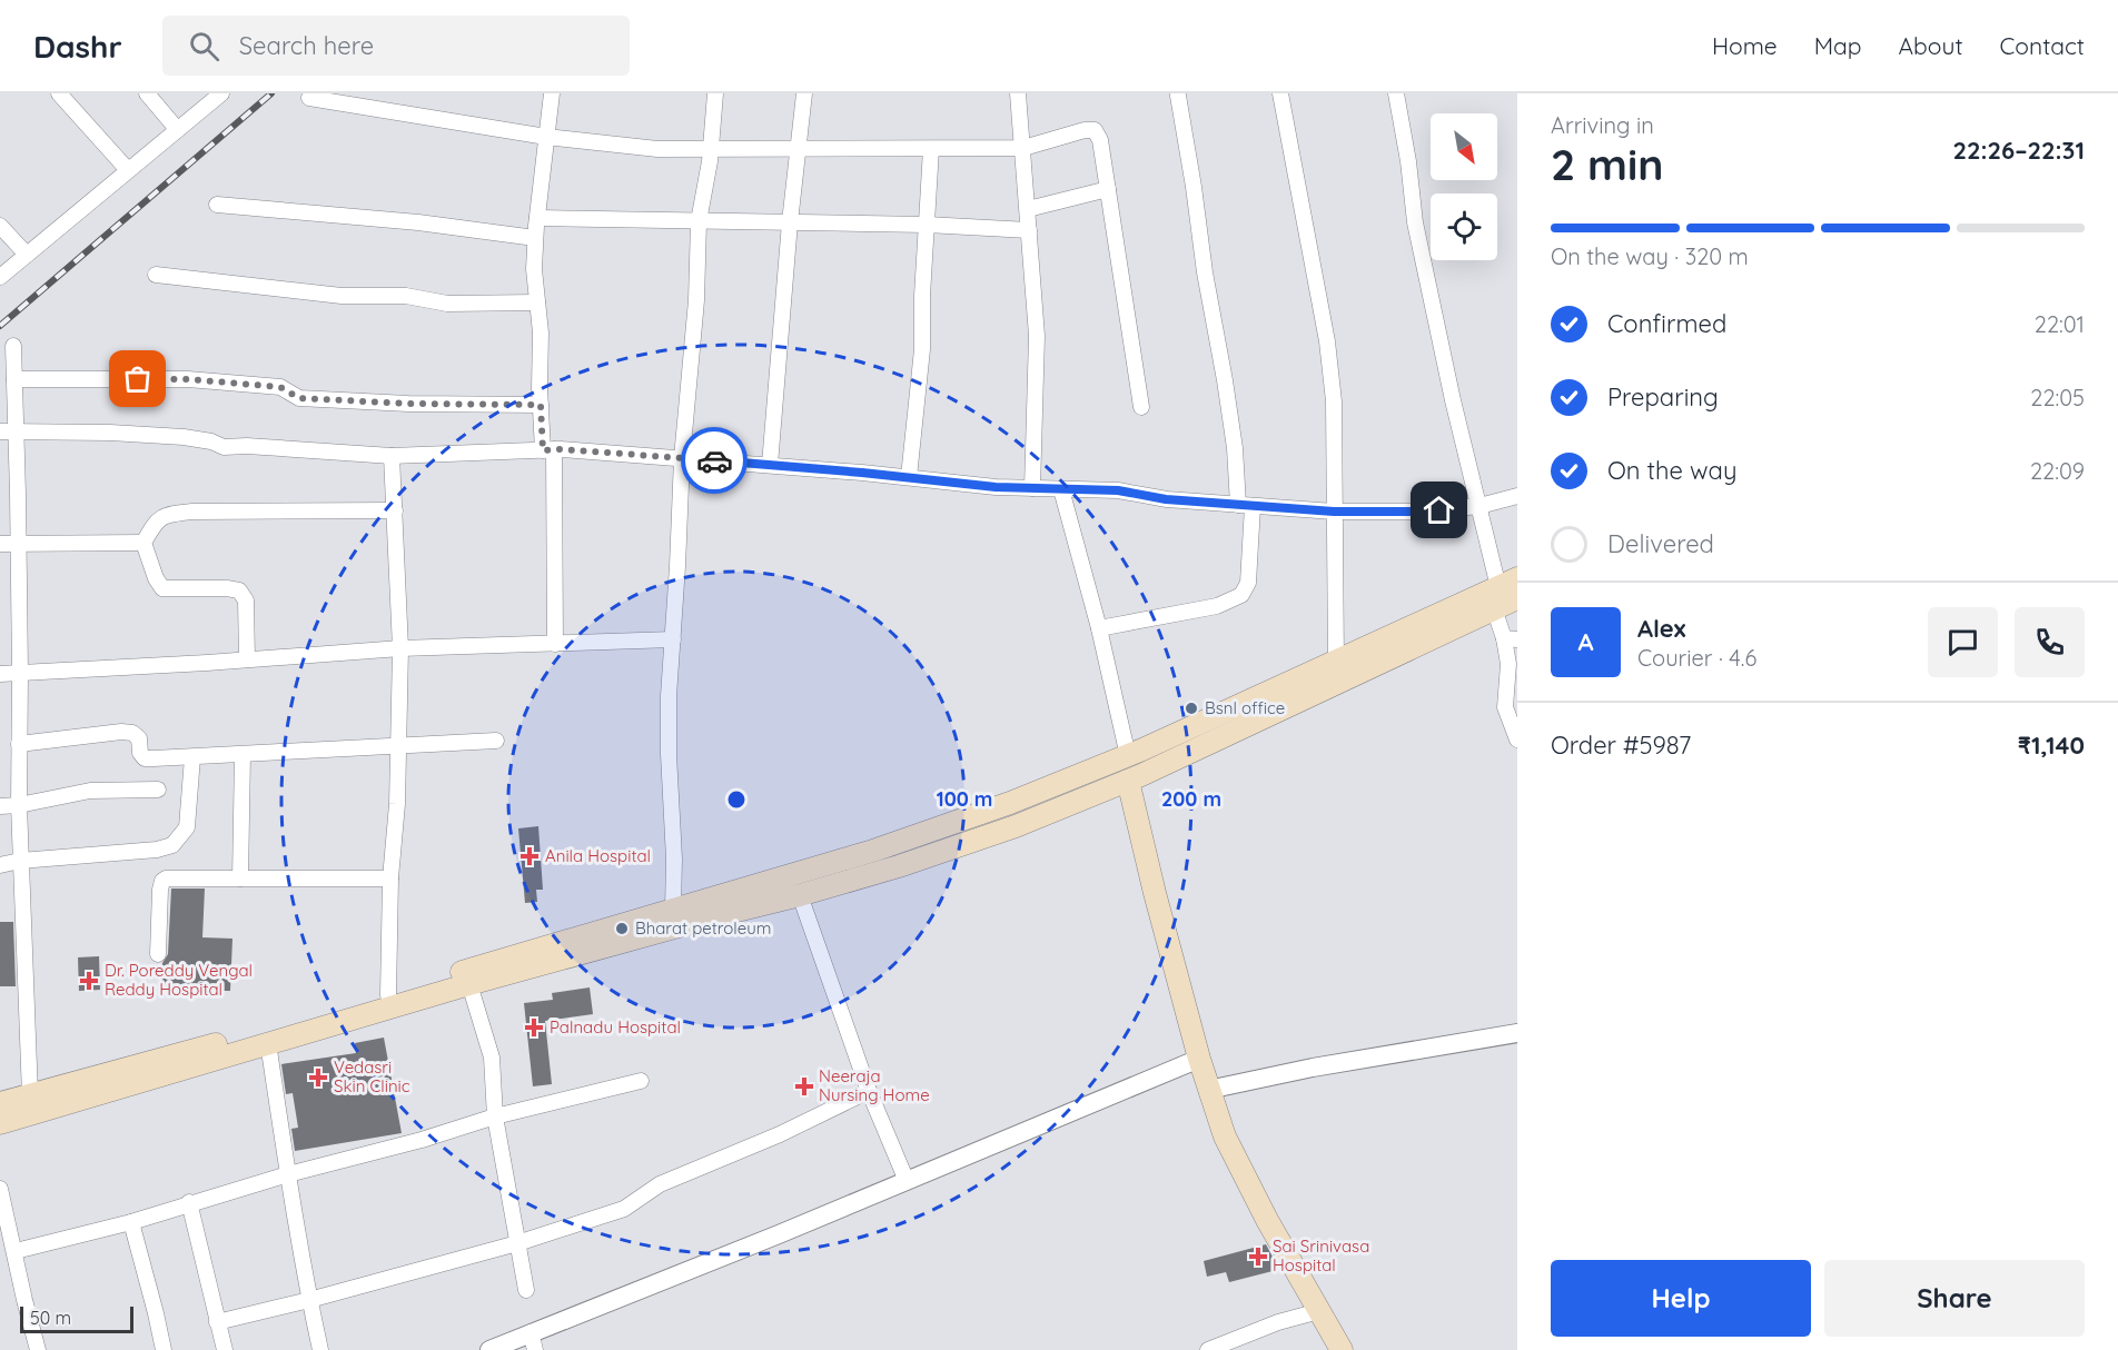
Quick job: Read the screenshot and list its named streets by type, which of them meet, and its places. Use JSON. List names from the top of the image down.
{
  "places": {
    "other": ["Bsnl office", "Bharat petroleum"],
    "health": [
      "Anila Hospital",
      "Dr. Poreddy Vengal Reddy Hospital",
      "Palnadu Hospital",
      "Vedasri Skin Clinic",
      "Neeraja Nursing Home",
      "Sai Srinivasa Hospital"
    ]
  },
  "scale_bar": "50 m",
  "north": "bottom right",
  "page": {
    "header": "Dashr",
    "search": "Search here",
    "nav": [
      "Home",
      "Map",
      "About",
      "Contact"
    ],
    "heading": ["2 min", "Arriving in", "22:26–22:31"],
    "panel": [
      "Alex",
      "Courier · 4.6",
      "Order #5987",
      "₹1,140"
    ],
    "bar": "On the way · 320 m",
    "list": [
      ["Confirmed", "22:01"],
      ["Preparing", "22:05"],
      ["On the way", "22:09"],
      "Delivered"
    ],
    "round": "A",
    "buttons": ["Help", "Share"],
    "scale": "50 m"
  },
  "rings": ["100 m", "200 m"]
}
